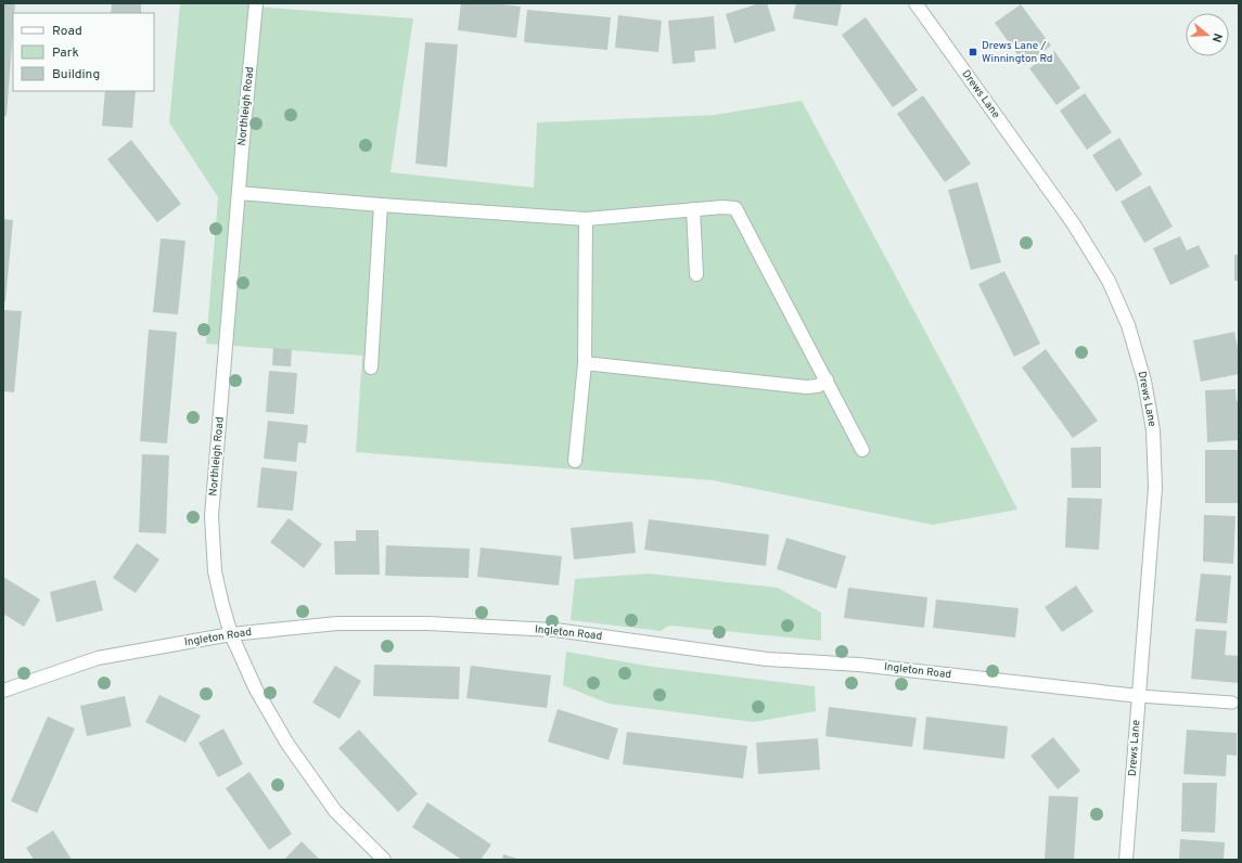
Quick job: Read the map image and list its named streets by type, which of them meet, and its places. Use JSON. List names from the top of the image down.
{
  "streets": {
    "street": ["Drews Lane", "Northleigh Road", "Ingleton Road"]
  },
  "crossings": [
    ["Drews Lane", "Ingleton Road"],
    ["Northleigh Road", "Ingleton Road"]
  ],
  "places": {
    "transit": ["Drews Lane / Winnington Rd"]
  },
  "legend": ["Road", "Park", "Building"],
  "north": "right"
}
